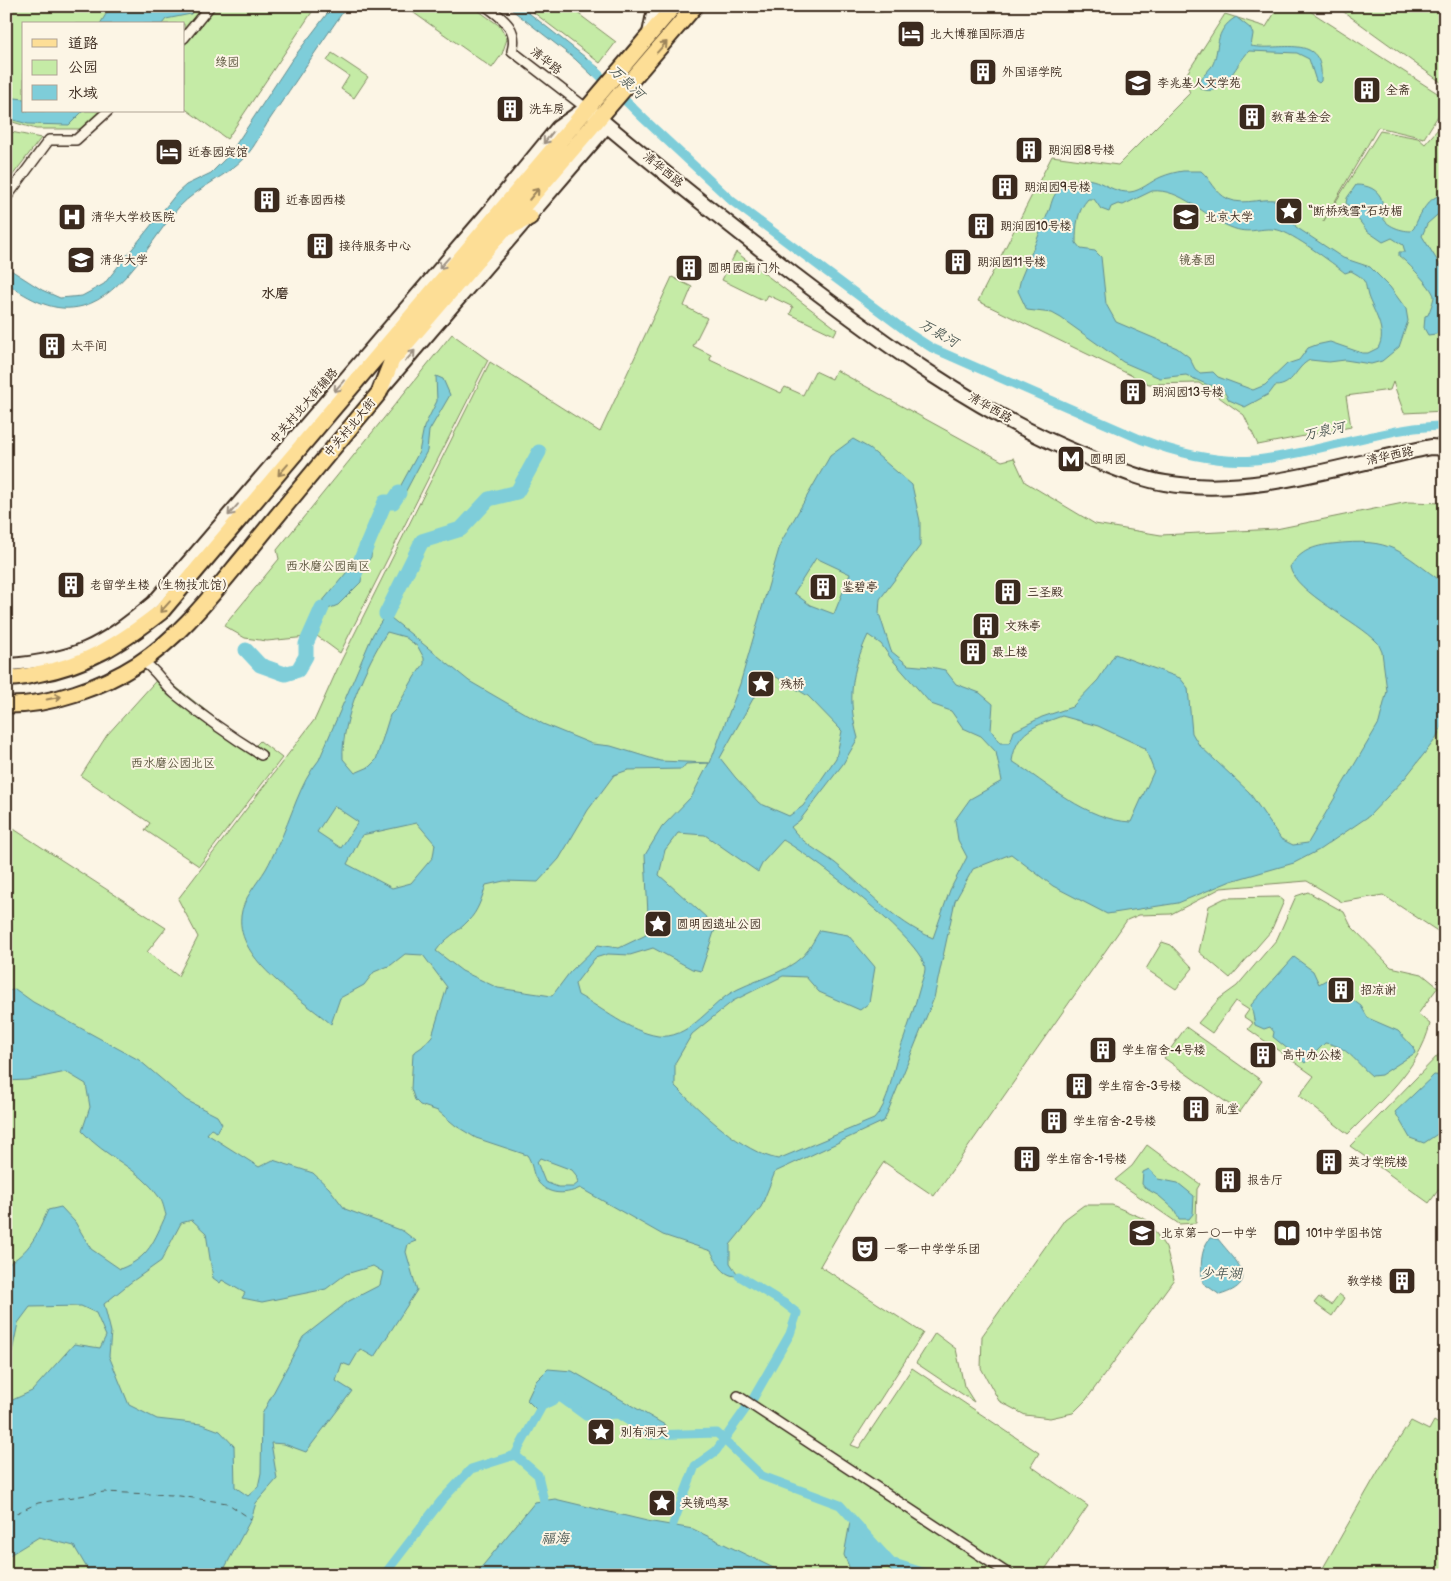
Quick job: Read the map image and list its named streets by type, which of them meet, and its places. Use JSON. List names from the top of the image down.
{
  "streets": {
    "main road": ["清华西路", "中关村北大街"],
    "street": ["清华路", "中关村北大街辅路"]
  },
  "crossings": [
    ["清华路", "清华西路"],
    ["清华路", "中关村北大街辅路"],
    ["清华路", "中关村北大街"],
    ["清华西路", "中关村北大街辅路"],
    ["清华西路", "中关村北大街"],
    ["中关村北大街辅路", "中关村北大街"]
  ],
  "districts": ["水磨"],
  "water": ["万泉河", "少年湖", "福海"],
  "parks": [
    "绿园",
    "镜春园",
    "西水磨公园南区",
    "西水磨公园北区"
  ],
  "places": {
    "hotel": ["北大博雅国际酒店", "近春园宾馆"],
    "building": [
      "外国语学院",
      "全斋",
      "洗车房",
      "教育基金会",
      "朗润园8号楼",
      "朗润园9号楼",
      "近春园西楼",
      "朗润园10号楼",
      "接待服务中心",
      "朗润园11号楼",
      "圆明园南门外",
      "太平间",
      "朗润园13号楼",
      "老留学生楼（生物技术馆）",
      "鉴碧亭",
      "三圣殿",
      "文殊亭",
      "最上楼",
      "招凉谢",
      "学生宿舍-4号楼",
      "高中办公楼",
      "学生宿舍-3号楼",
      "礼堂",
      "学生宿舍-2号楼",
      "学生宿舍-1号楼",
      "英才学院楼",
      "报告厅",
      "教学楼"
    ],
    "school or university": [
      "李兆基人文学苑",
      "北京大学",
      "清华大学",
      "北京第一〇一中学"
    ],
    "place": [
      "“断桥残雪“石坊楣",
      "残桥",
      "圆明园遗址公园",
      "别有洞天",
      "夹镜鸣琴"
    ],
    "hospital": ["清华大学校医院"],
    "metro station": ["圆明园"],
    "library": ["101中学图书馆"],
    "theatre": ["一零一中学学乐团"]
  },
  "legend": ["道路", "公园", "水域"]
}
